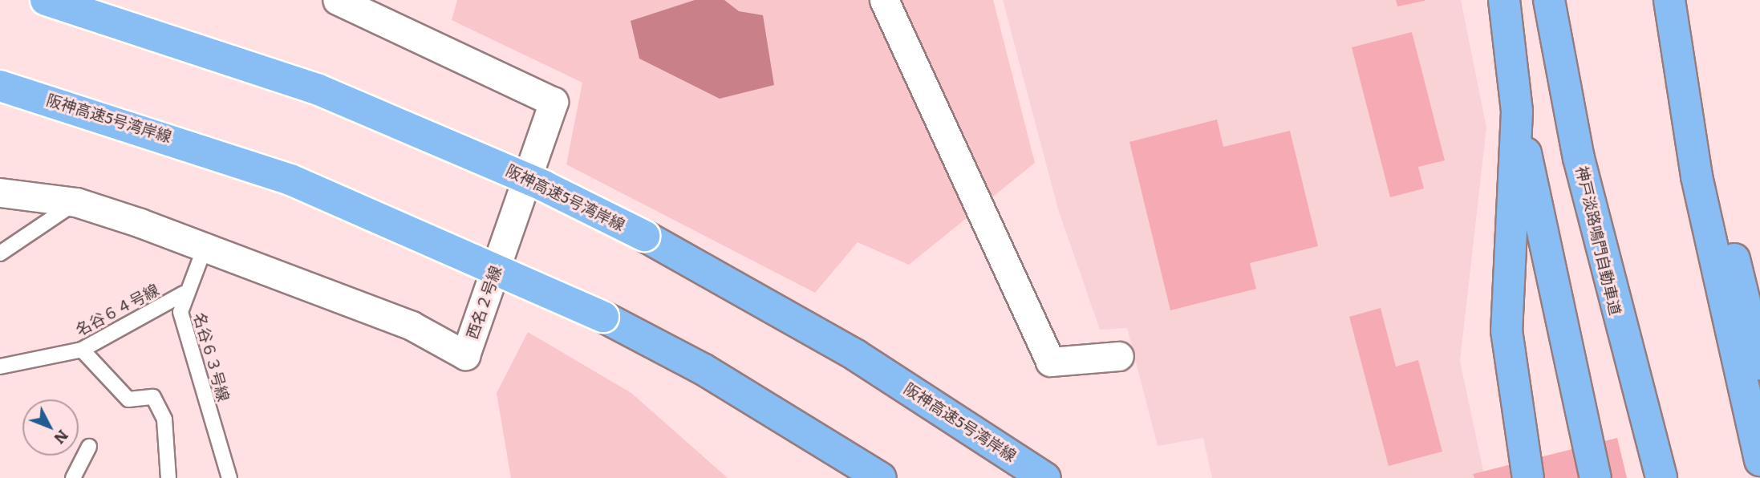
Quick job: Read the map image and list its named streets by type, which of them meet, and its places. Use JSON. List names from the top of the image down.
{
  "streets": {
    "highway": ["阪神高速5号湾岸線", "神戸淡路鳴門自動車道"],
    "street": ["西名２号線"],
    "lane": ["名谷６４号線", "名谷６３号線"]
  },
  "crossings": [
    ["西名２号線", "名谷６３号線"],
    ["名谷６４号線", "名谷６３号線"]
  ],
  "north": "bottom right"
}
